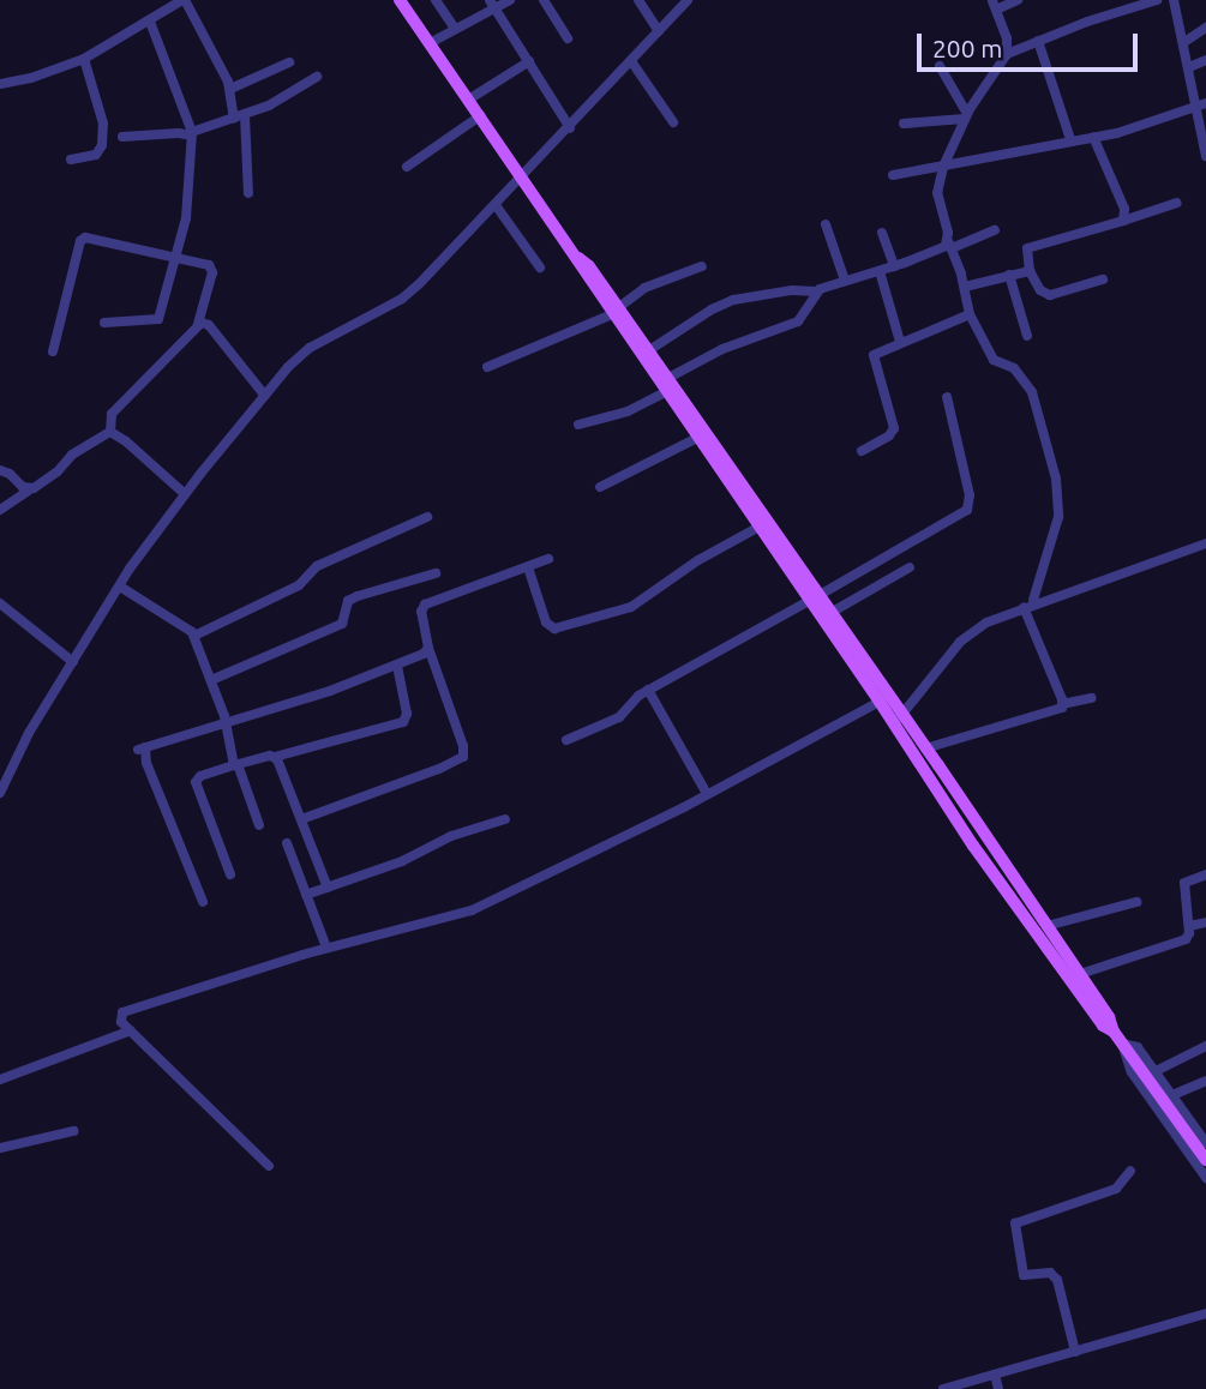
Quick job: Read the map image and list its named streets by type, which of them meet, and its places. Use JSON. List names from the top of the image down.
{
  "scale_bar": "200 m"
}
